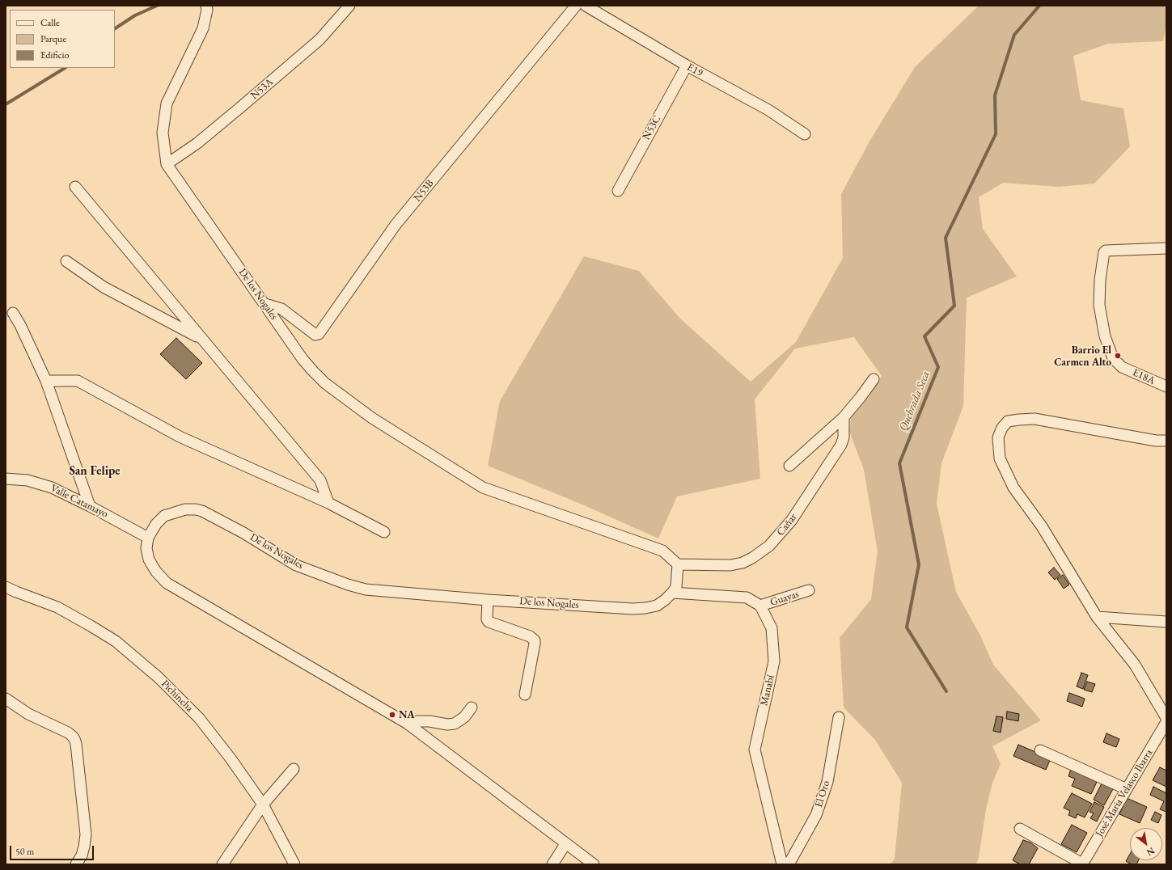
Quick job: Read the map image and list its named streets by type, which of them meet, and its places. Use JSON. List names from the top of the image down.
{
  "streets": {
    "street": [
      "E19",
      "N53A",
      "N53C",
      "N53B",
      "De los Nogales",
      "E18A",
      "Valle Catamayo",
      "Cañar",
      "Guayas",
      "Manabí",
      "Pichincha",
      "José Maria Velasco Ibarra",
      "El Oro"
    ]
  },
  "crossings": [
    ["E19", "N53C"],
    ["N53A", "De los Nogales"],
    ["N53B", "De los Nogales"],
    ["De los Nogales", "Valle Catamayo"],
    ["De los Nogales", "Cañar"],
    ["Guayas", "Manabí"]
  ],
  "districts": ["San Felipe"],
  "water": ["Quebrada Seca"],
  "places": ["Barrio El Carmen Alto", "NA"],
  "legend": ["Calle", "Parque", "Edificio"],
  "scale_bar": "50 m",
  "north": "bottom right"
}
